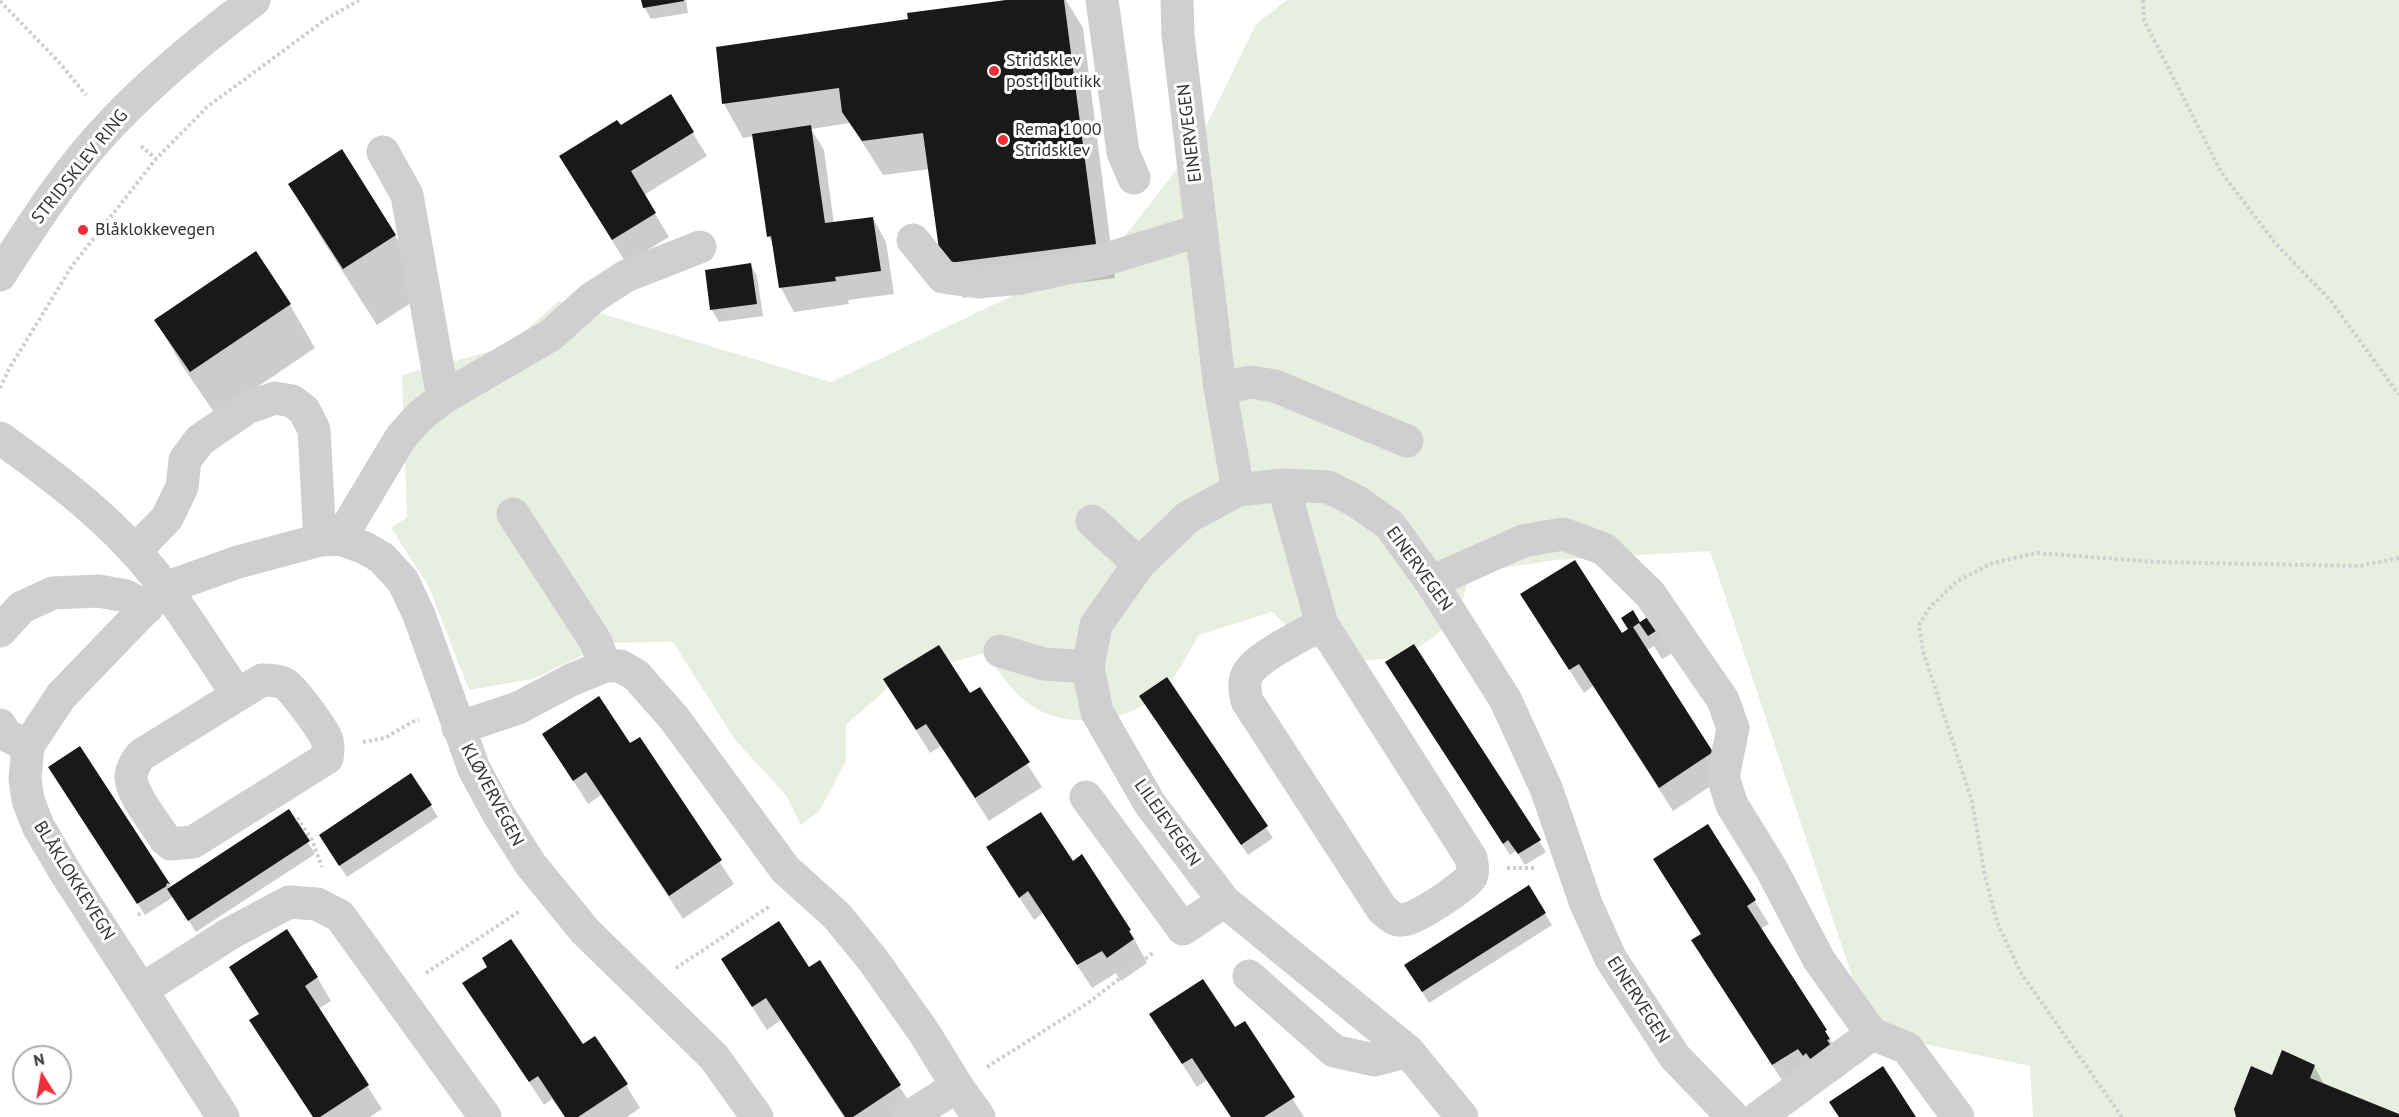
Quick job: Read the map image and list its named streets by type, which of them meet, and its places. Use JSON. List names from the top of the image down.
{
  "streets": {
    "street": [
      "EINERVEGEN",
      "STRIDSKLEV RING",
      "KLØVERVEGEN",
      "LILEJEVEGEN",
      "BLÅKLOKKEVEGN"
    ]
  },
  "crossings": [
    ["EINERVEGEN", "LILEJEVEGEN"]
  ],
  "places": ["Stridsklev post i butikk", "Rema 1000 Stridsklev", "Blåklokkevegen"],
  "north": "top"
}
